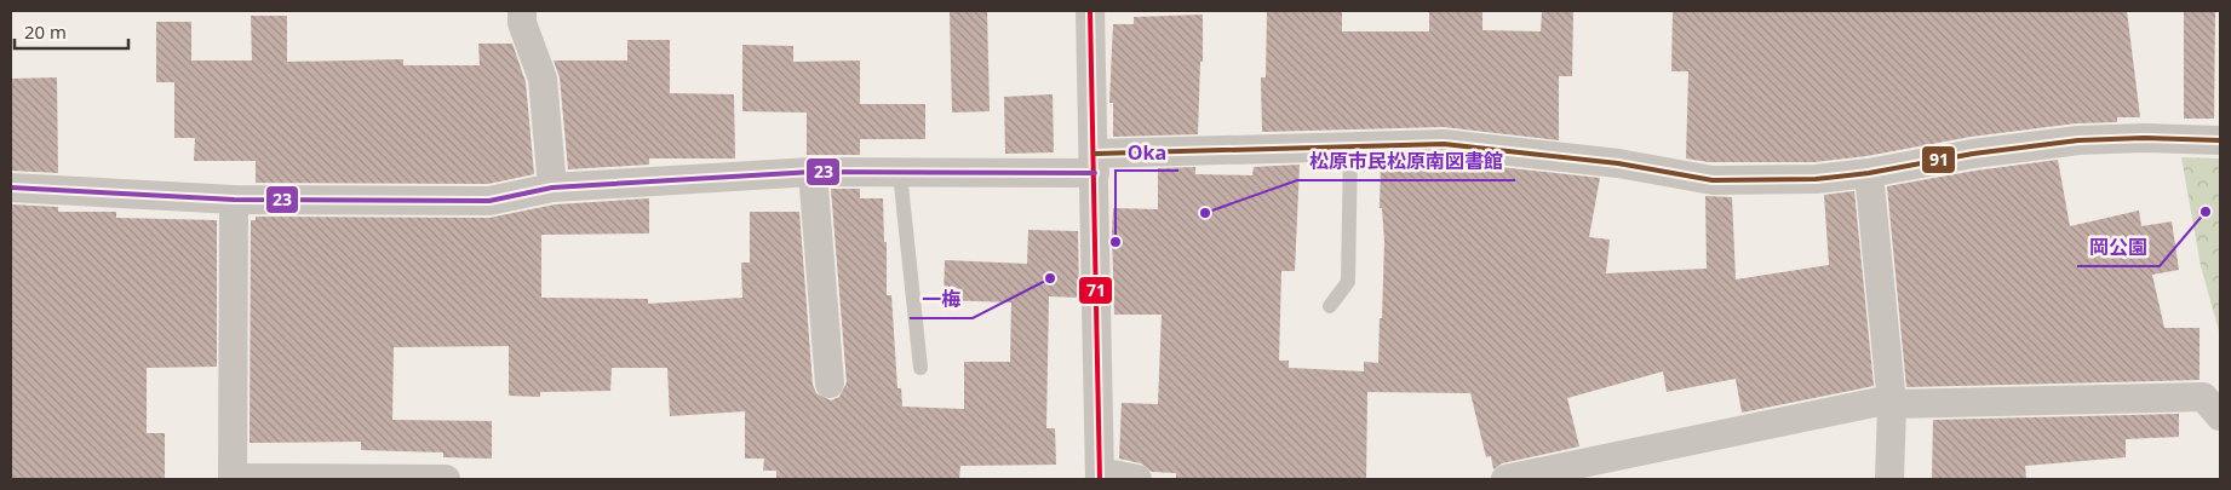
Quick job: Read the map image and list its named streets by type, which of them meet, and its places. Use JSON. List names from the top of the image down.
{
  "places": [
    "岡公園",
    "松原市民松原南図書館",
    "Oka",
    "一梅"
  ],
  "lines": ["transit line 71", "transit line 91", "transit line 23"],
  "scale_bar": "20 m"
}
